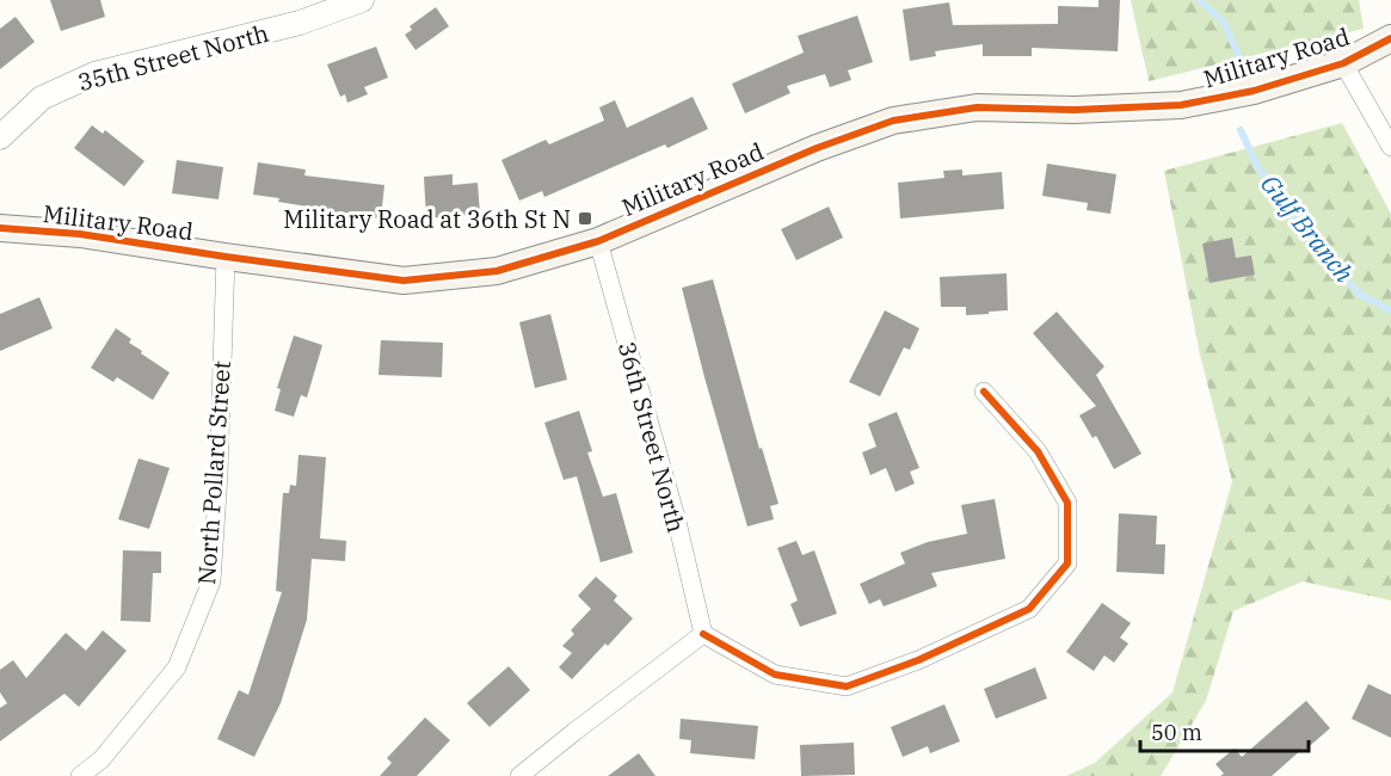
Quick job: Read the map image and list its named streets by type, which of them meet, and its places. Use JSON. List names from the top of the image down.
{
  "streets": {
    "main road": ["Military Road"],
    "street": ["35th Street North", "36th Street North", "North Pollard Street"]
  },
  "crossings": [
    ["Military Road", "36th Street North"],
    ["Military Road", "North Pollard Street"]
  ],
  "water": ["Gulf Branch"],
  "places": {
    "transit": ["Military Road at 36th St N"]
  },
  "scale_bar": "50 m"
}
